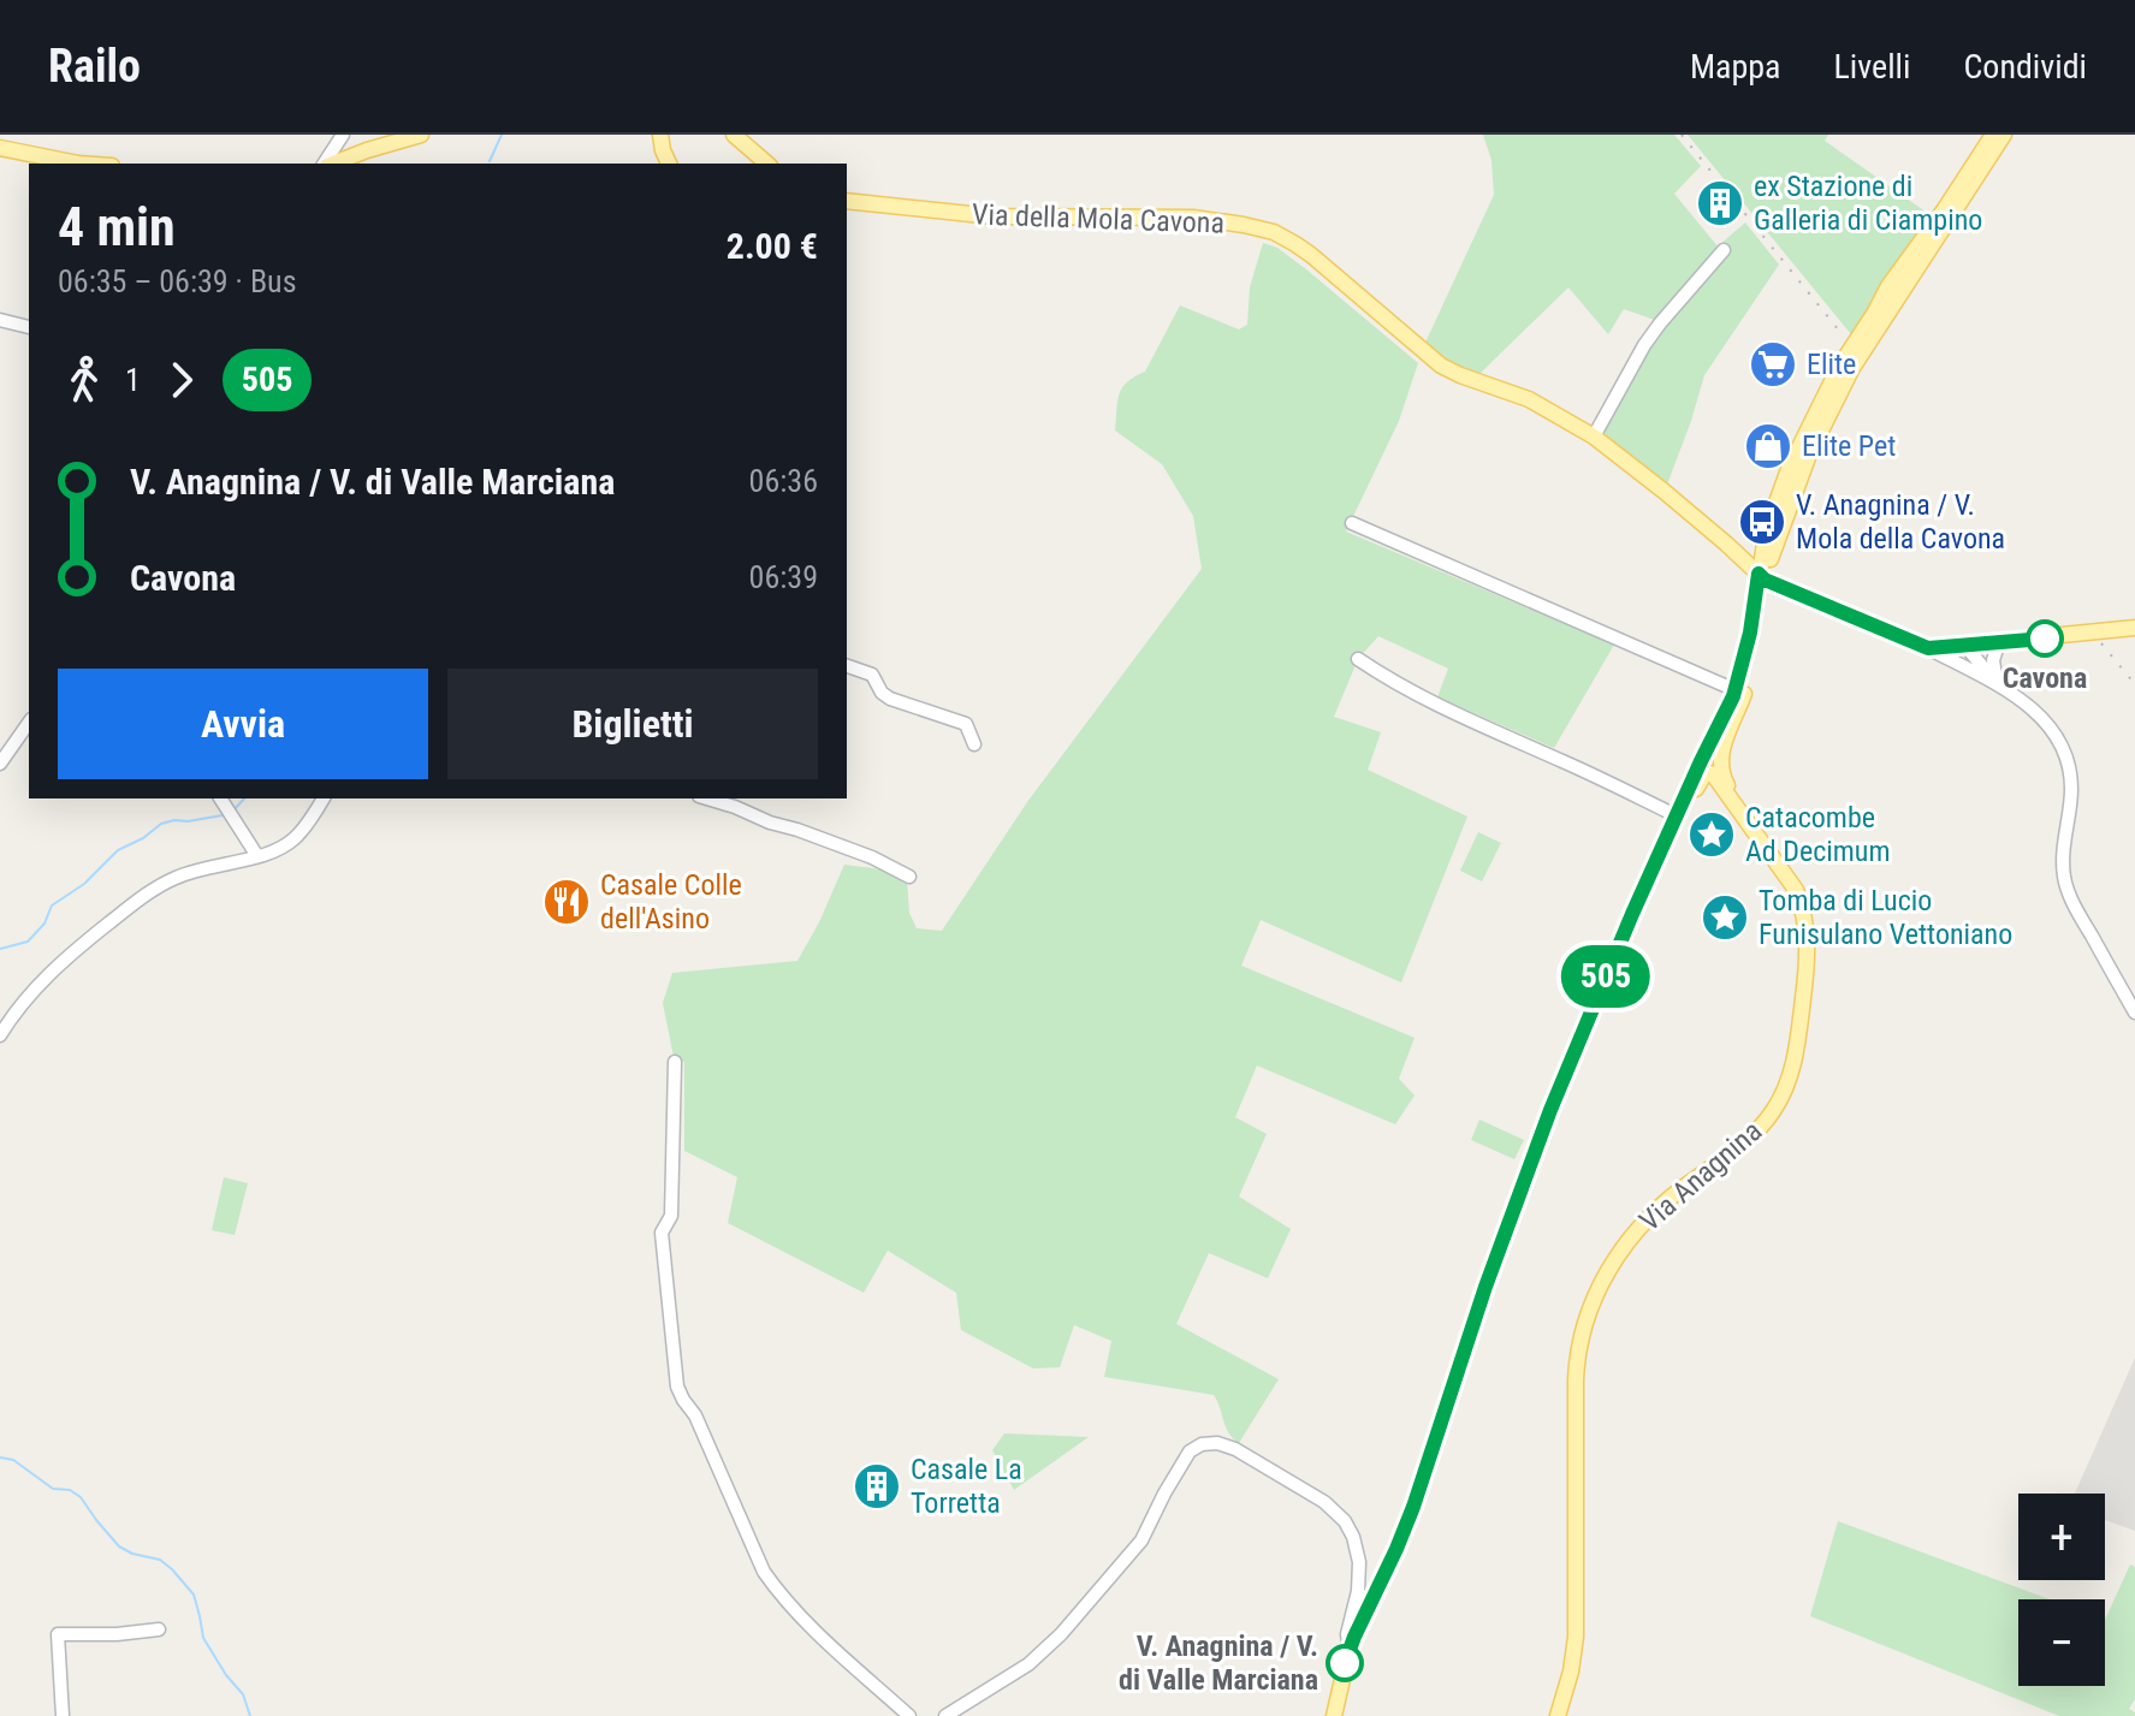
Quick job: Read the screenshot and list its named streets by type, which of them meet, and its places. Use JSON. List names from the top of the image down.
{
  "streets": {
    "main road": ["Via della Mola Cavona", "Via Anagnina"]
  },
  "crossings": [
    ["Via della Mola Cavona", "Via Anagnina"]
  ],
  "places": {
    "building": ["ex Stazione di Galleria di Ciampino", "Casale La Torretta"],
    "supermarket": ["Elite"],
    "shop": ["Elite Pet"],
    "bus stop": ["V. Anagnina / V. Mola della Cavona"],
    "other": ["Cavona", "V. Anagnina / V. di Valle Marciana"],
    "place": ["Catacombe Ad Decimum", "Tomba di Lucio Funisulano Vettoniano"],
    "restaurant": ["Casale Colle dell'Asino"]
  },
  "lines": ["bus line 505"],
  "page": {
    "header": "Railo",
    "nav": ["Mappa", "Livelli", "Condividi"],
    "on_map": "505",
    "heading": ["4 min", "06:35 – 06:39 · Bus", "2.00 €"],
    "legs": ["1", "505"],
    "list": [
      {
        "name": "V. Anagnina / V. di Valle Marciana",
        "value": "06:36"
      },
      {
        "name": "Cavona",
        "value": "06:39"
      }
    ],
    "buttons": ["Avvia", "Biglietti"],
    "map_buttons": ["+", "−"]
  }
}
